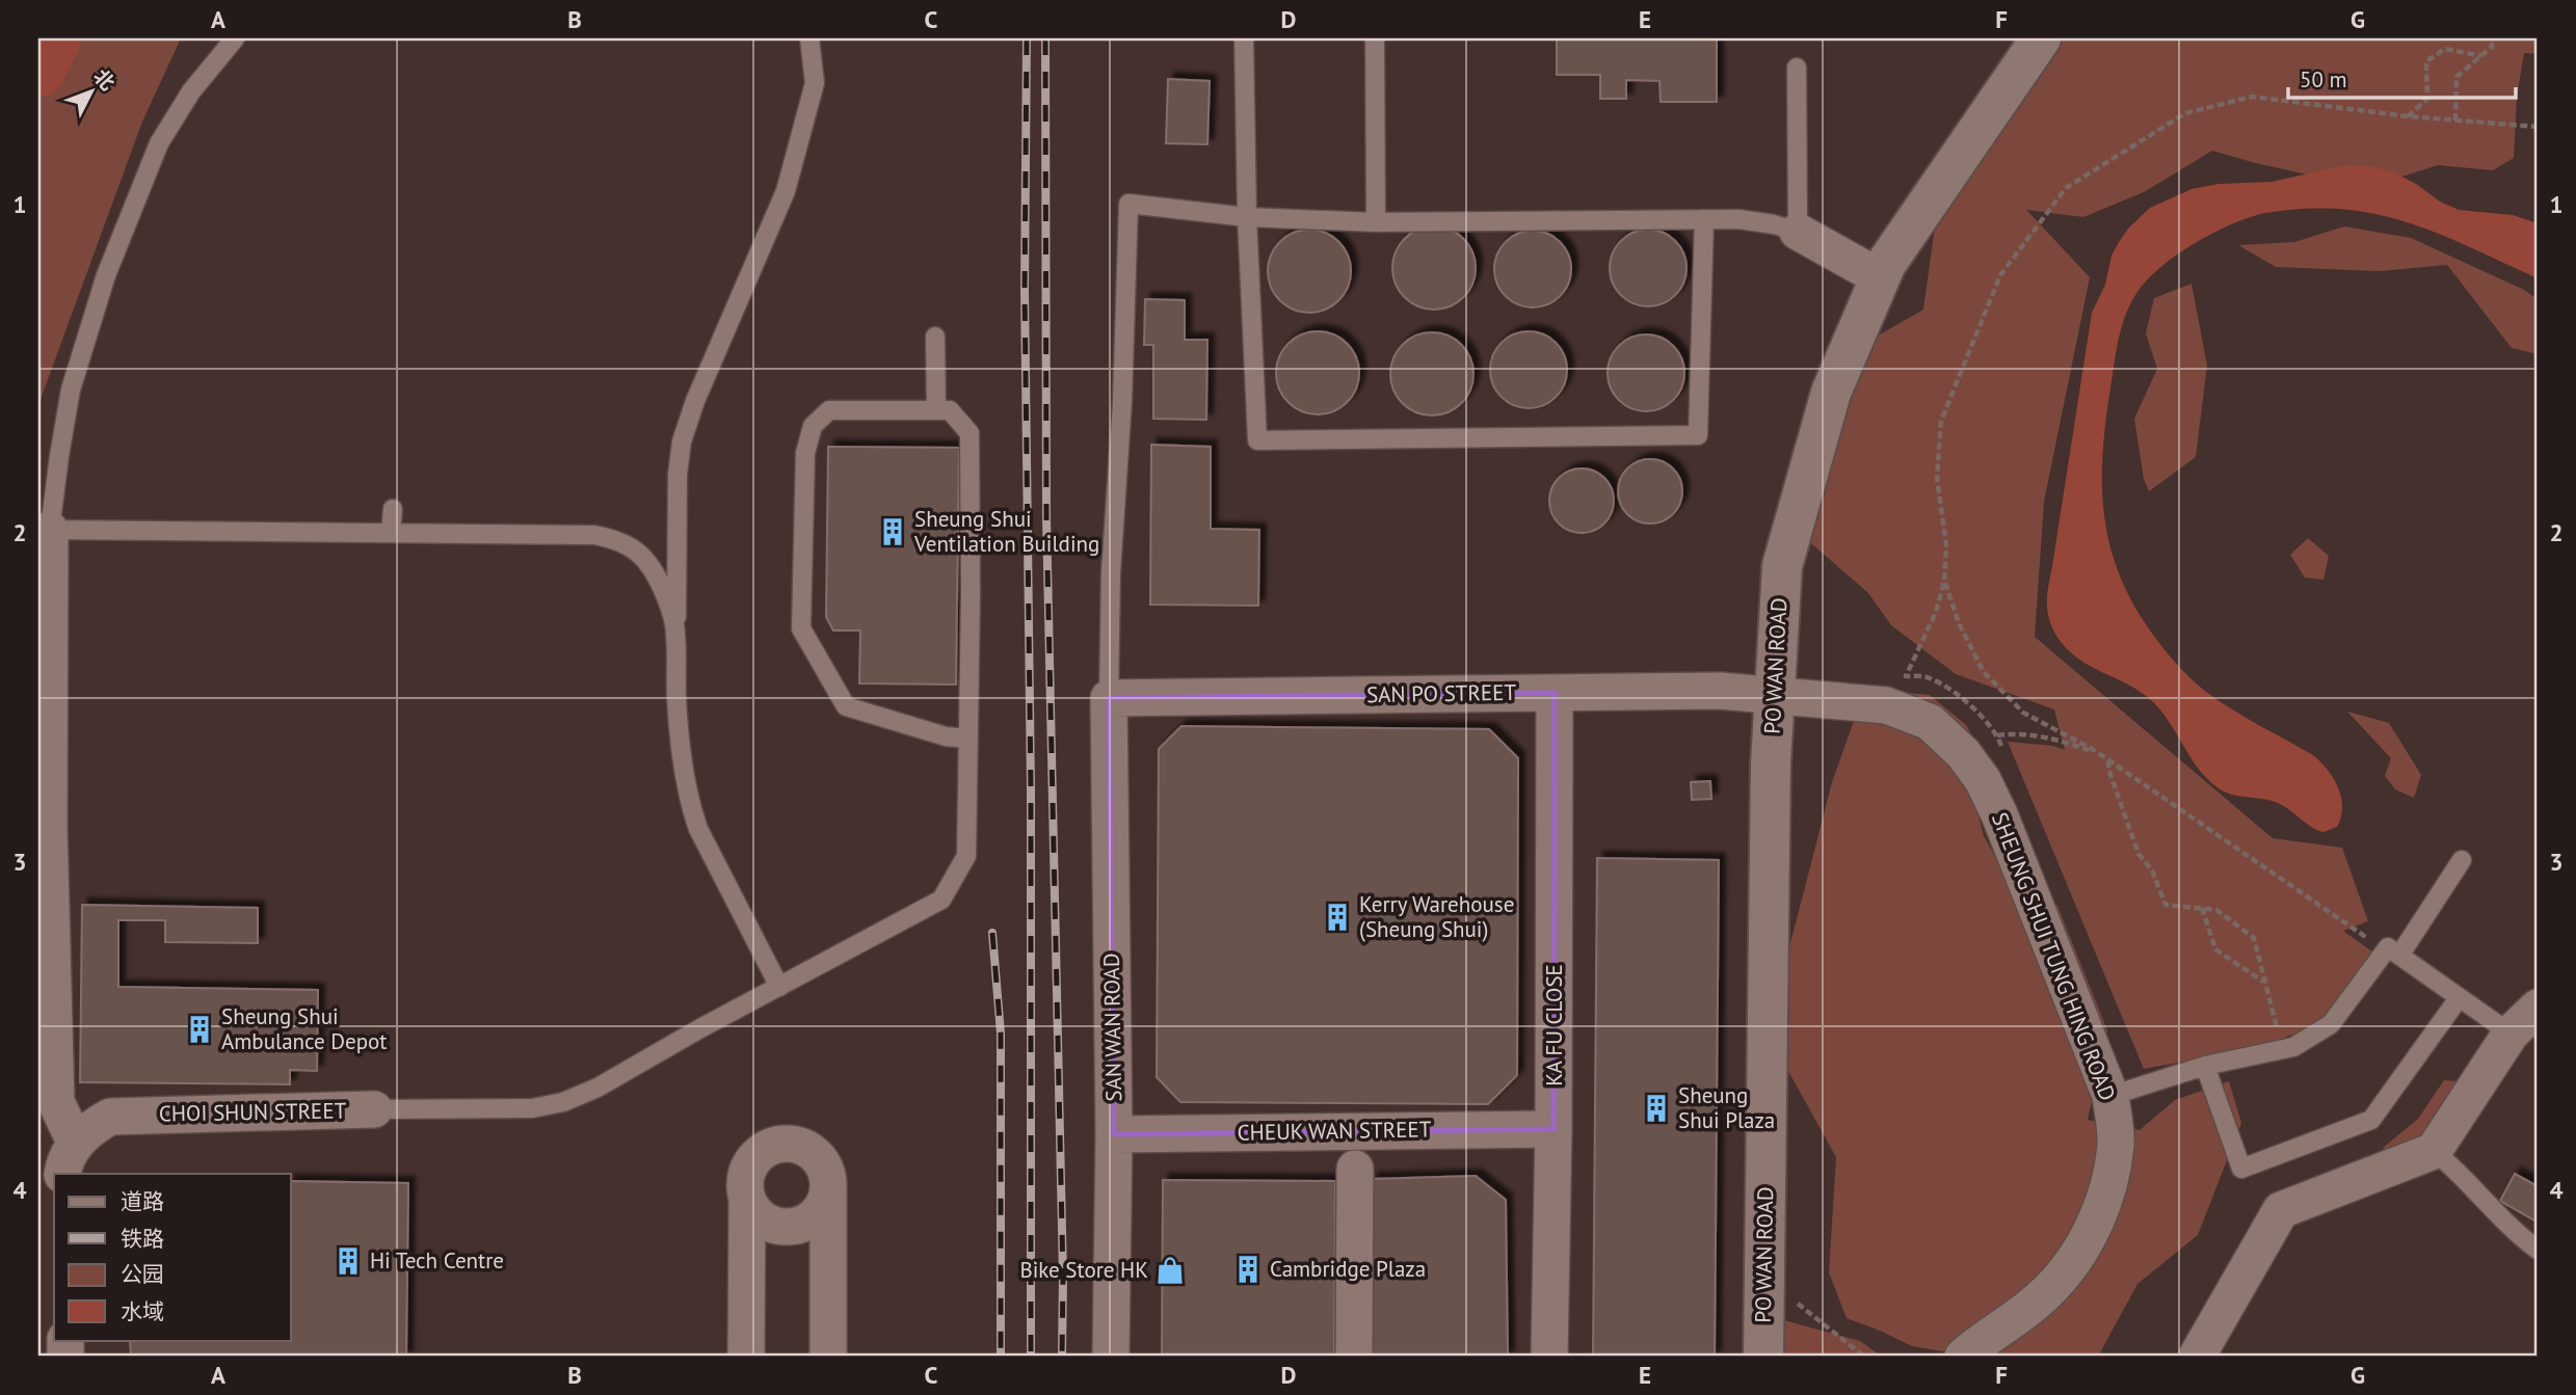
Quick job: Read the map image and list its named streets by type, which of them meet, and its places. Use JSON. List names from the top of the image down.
{
  "streets": {
    "street": [
      "PO WAN ROAD",
      "SAN PO STREET",
      "SHEUNG SHUI TUNG HING ROAD",
      "KA FU CLOSE",
      "SAN WAN ROAD",
      "CHOI SHUN STREET",
      "CHEUK WAN STREET"
    ]
  },
  "crossings": [
    ["PO WAN ROAD", "SAN PO STREET"],
    ["PO WAN ROAD", "SHEUNG SHUI TUNG HING ROAD"],
    ["SAN PO STREET", "SHEUNG SHUI TUNG HING ROAD"],
    ["SAN PO STREET", "KA FU CLOSE"],
    ["SAN PO STREET", "SAN WAN ROAD"],
    ["KA FU CLOSE", "CHEUK WAN STREET"],
    ["SAN WAN ROAD", "CHEUK WAN STREET"]
  ],
  "places": {
    "building": [
      "Sheung Shui Ventilation Building",
      "Kerry Warehouse (Sheung Shui)",
      "Sheung Shui Ambulance Depot",
      "Sheung Shui Plaza",
      "Hi Tech Centre",
      "Cambridge Plaza"
    ],
    "shop": ["Bike Store HK"]
  },
  "legend": [
    "道路",
    "铁路",
    "公园",
    "水域"
  ],
  "scale_bar": "50 m",
  "north": "top right",
  "grid": {
    "columns": [
      "A",
      "B",
      "C",
      "D",
      "E",
      "F",
      "G"
    ],
    "rows": [
      "1",
      "2",
      "3",
      "4"
    ]
  }
}
